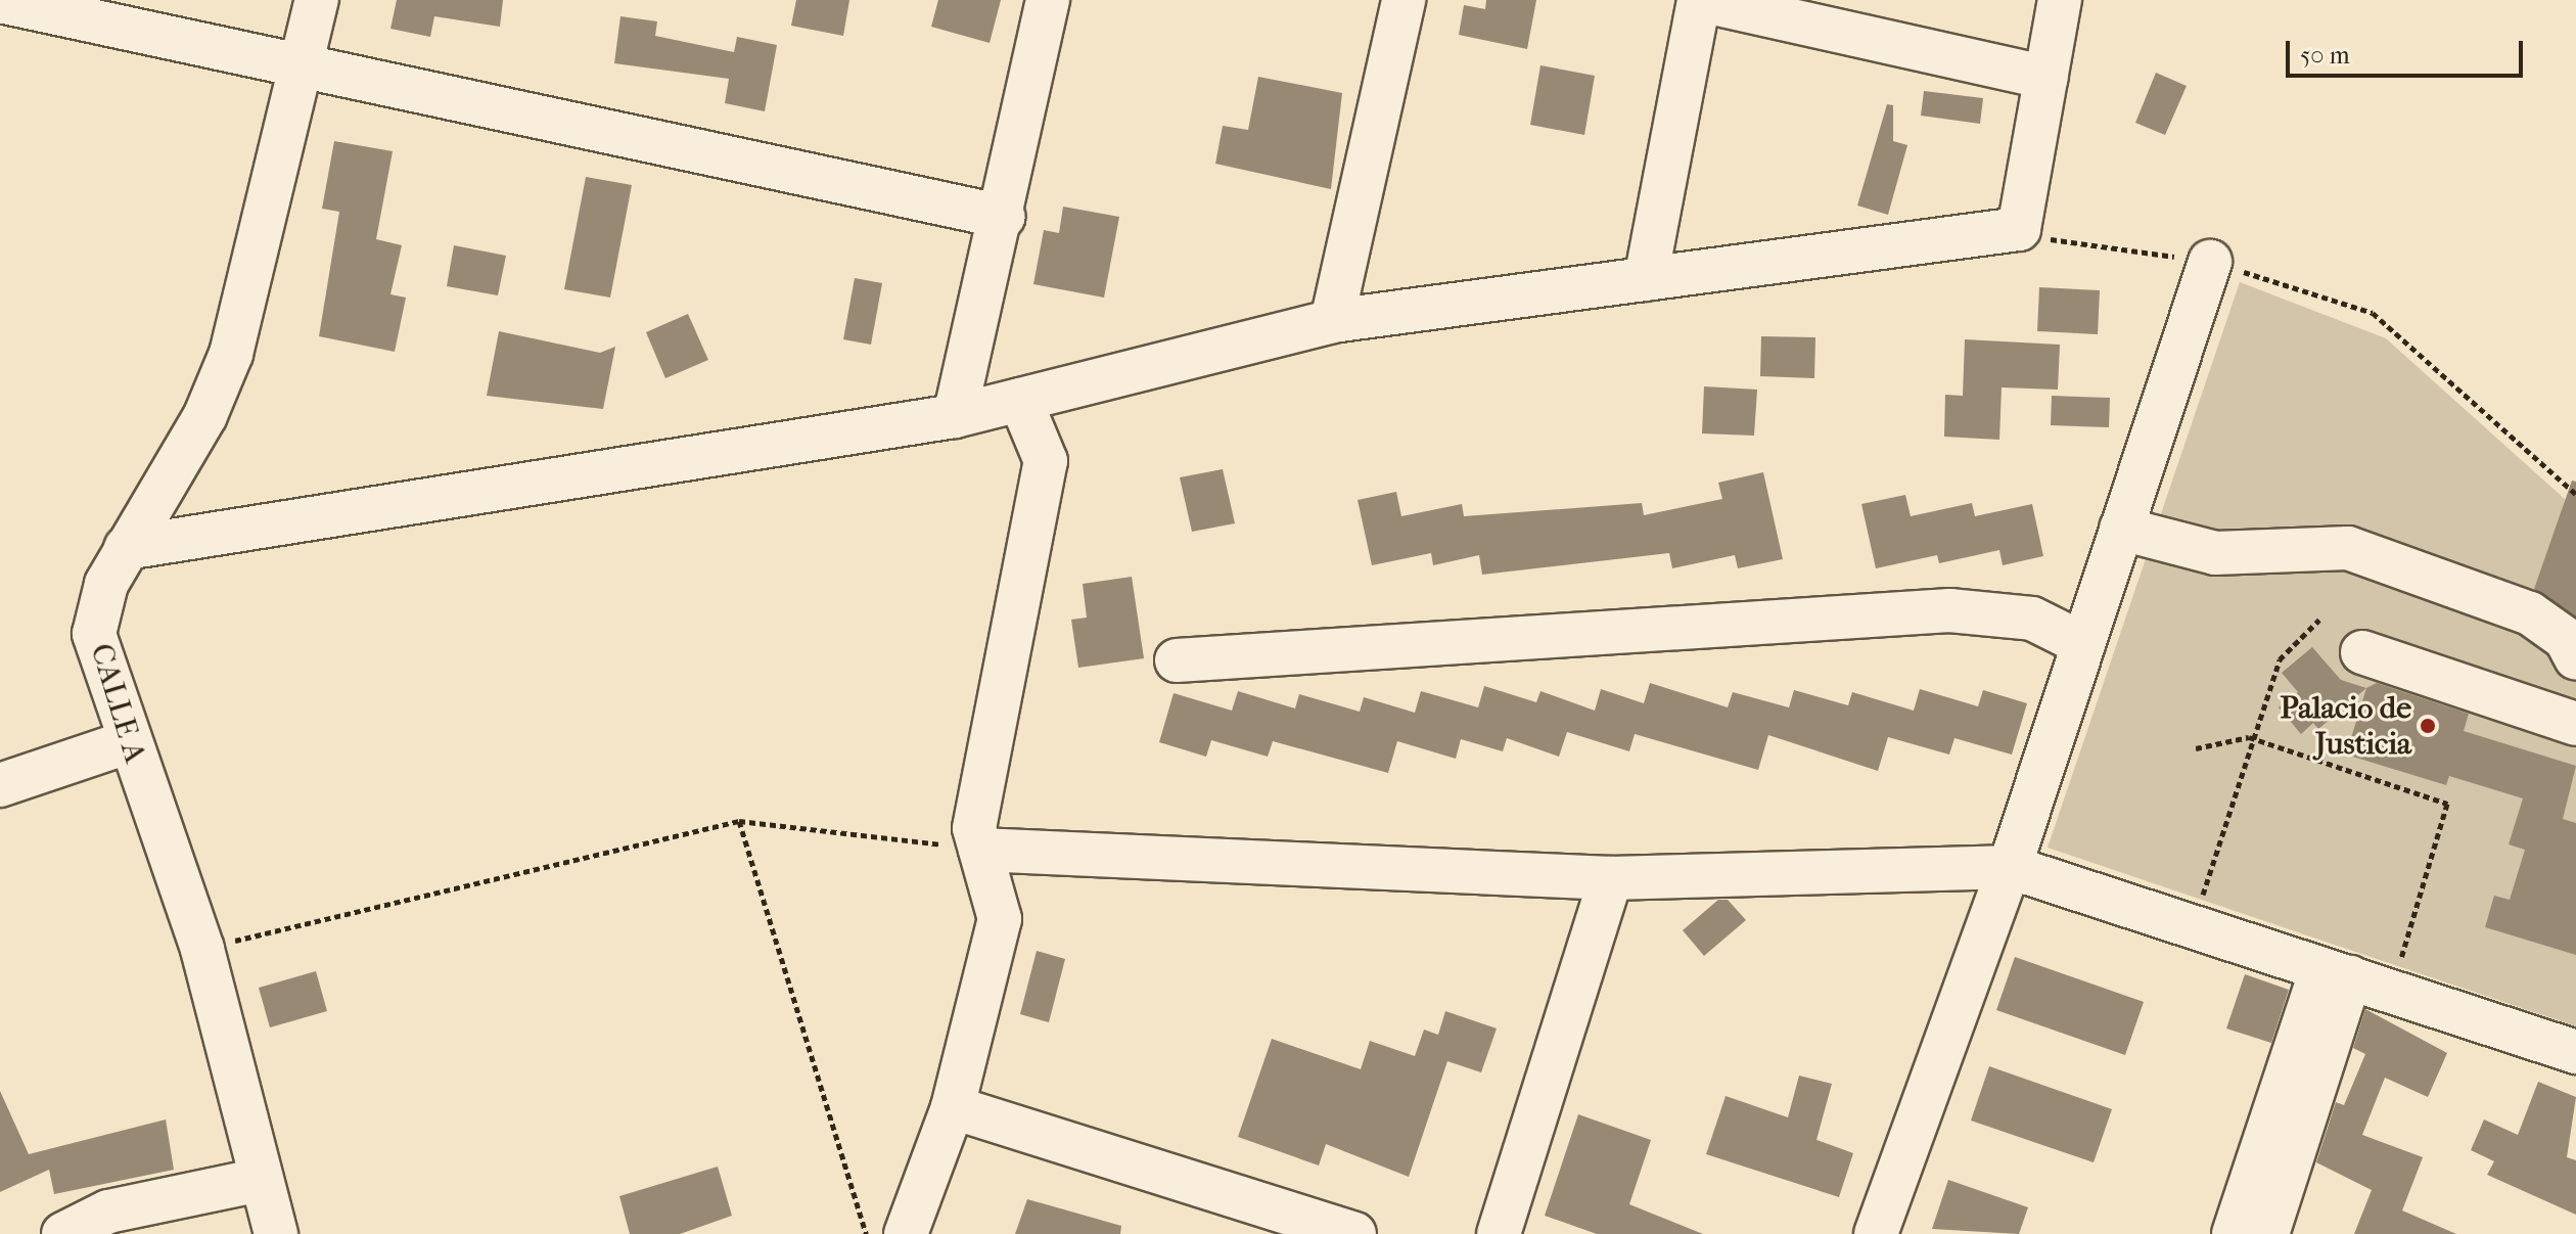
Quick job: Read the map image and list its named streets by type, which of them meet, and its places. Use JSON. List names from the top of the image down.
{
  "streets": {
    "street": ["CALLE A"]
  },
  "places": ["Palacio de Justicia"],
  "scale_bar": "50 m"
}
